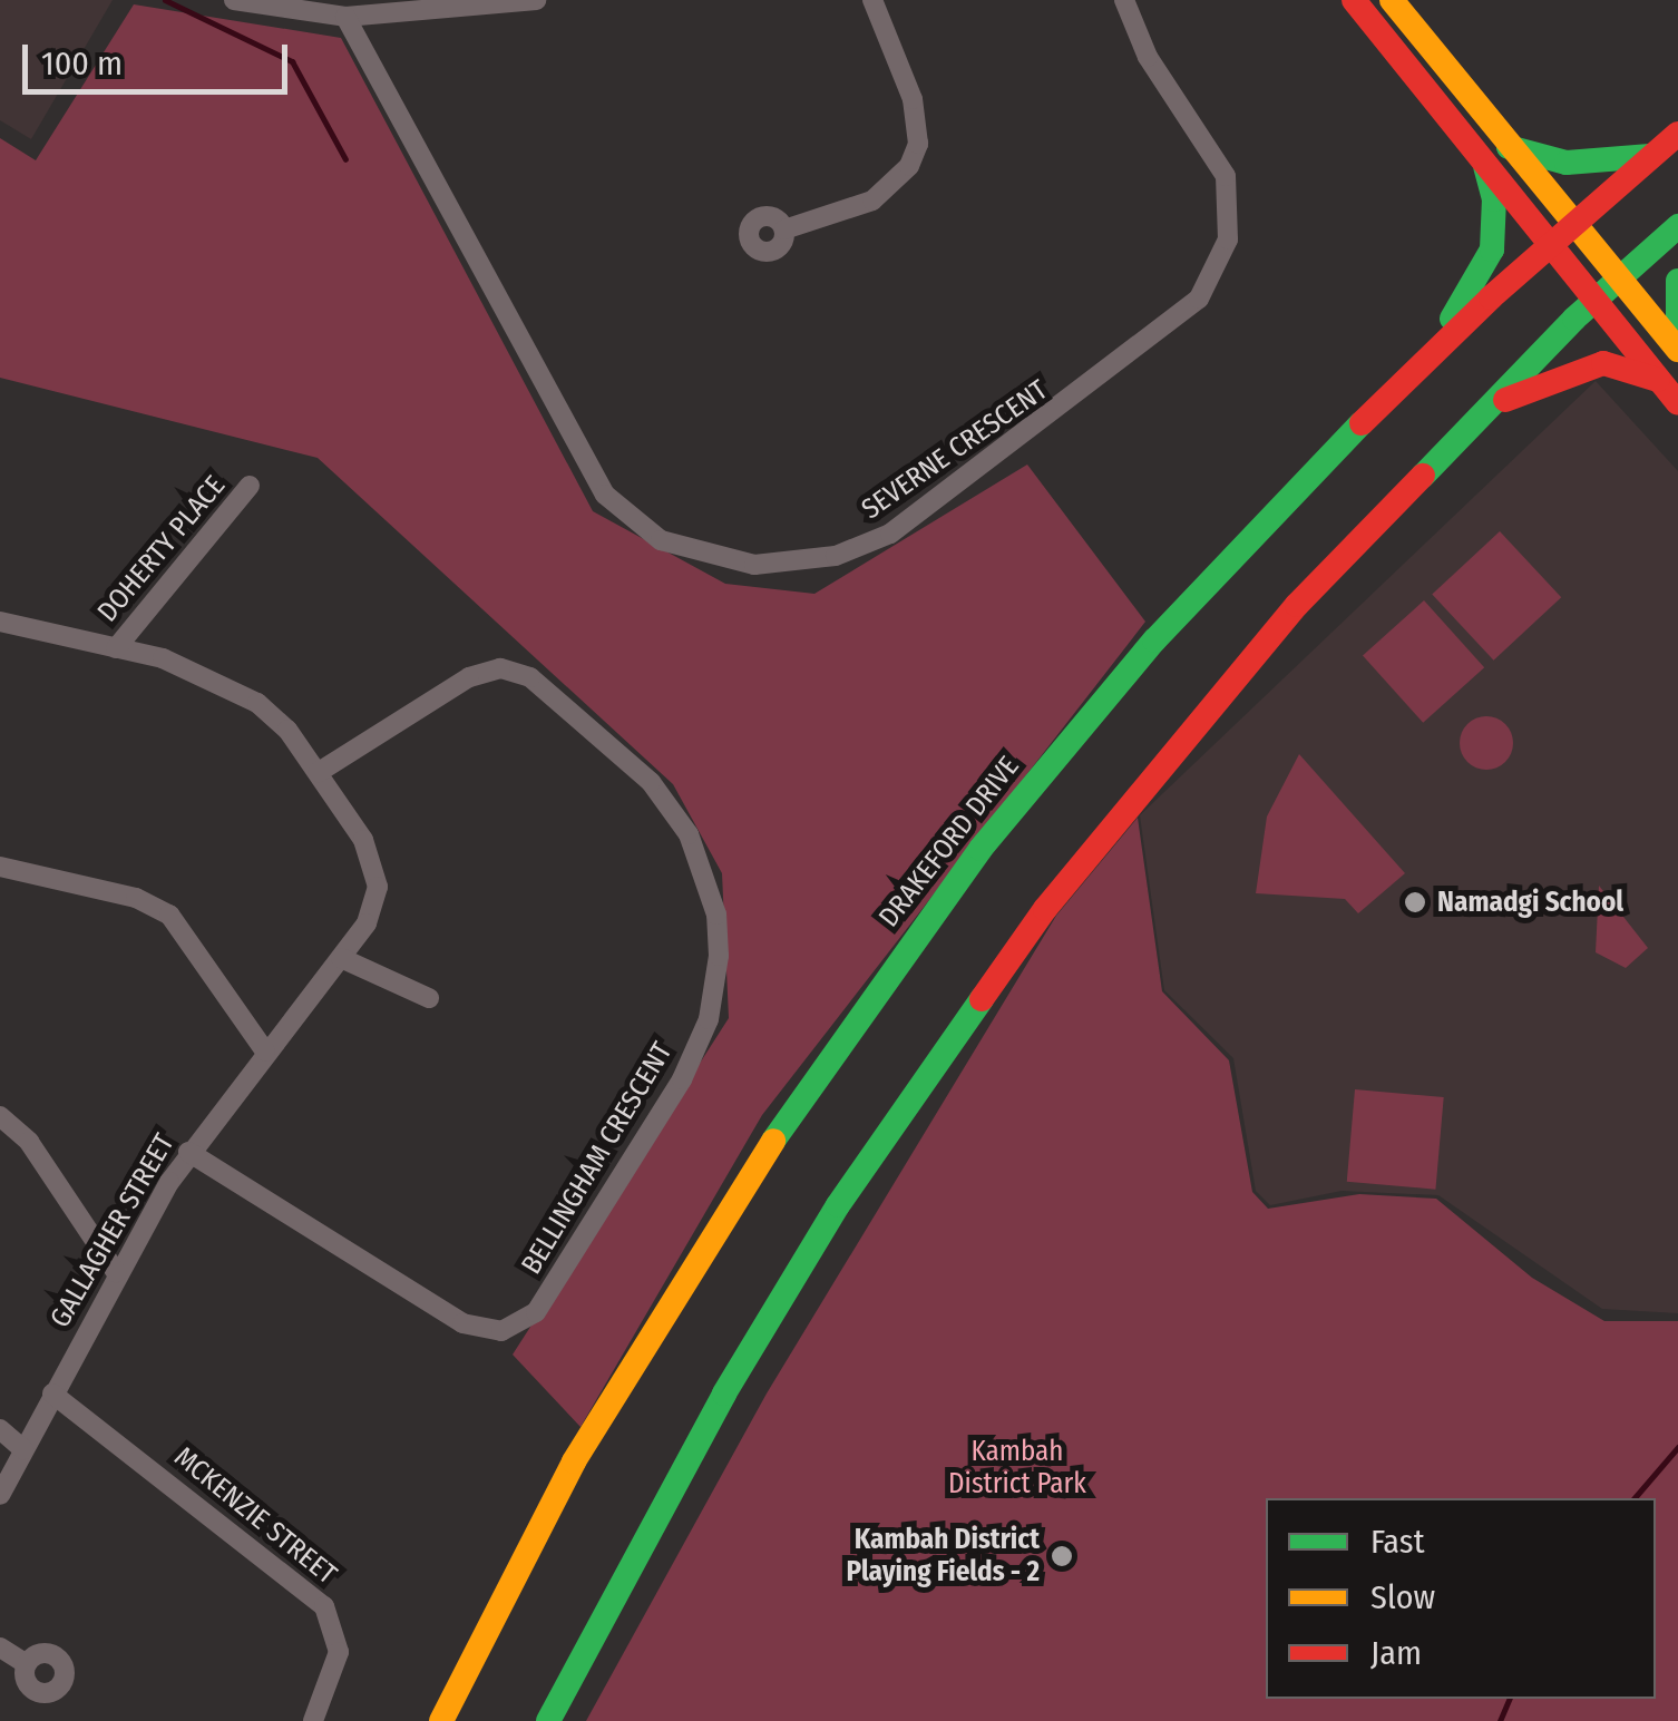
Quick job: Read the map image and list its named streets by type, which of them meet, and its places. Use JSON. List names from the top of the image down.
{
  "streets": {
    "main road": ["DRAKEFORD DRIVE"],
    "street": [
      "SEVERNE CRESCENT",
      "DOHERTY PLACE",
      "BELLINGHAM CRESCENT",
      "GALLAGHER STREET",
      "MCKENZIE STREET"
    ]
  },
  "crossings": [
    ["DOHERTY PLACE", "GALLAGHER STREET"],
    ["BELLINGHAM CRESCENT", "GALLAGHER STREET"],
    ["GALLAGHER STREET", "MCKENZIE STREET"]
  ],
  "parks": ["Kambah District Park"],
  "places": ["Namadgi School", "Kambah District Playing Fields - 2"],
  "legend": ["Fast", "Slow", "Jam"],
  "scale_bar": "100 m"
}
